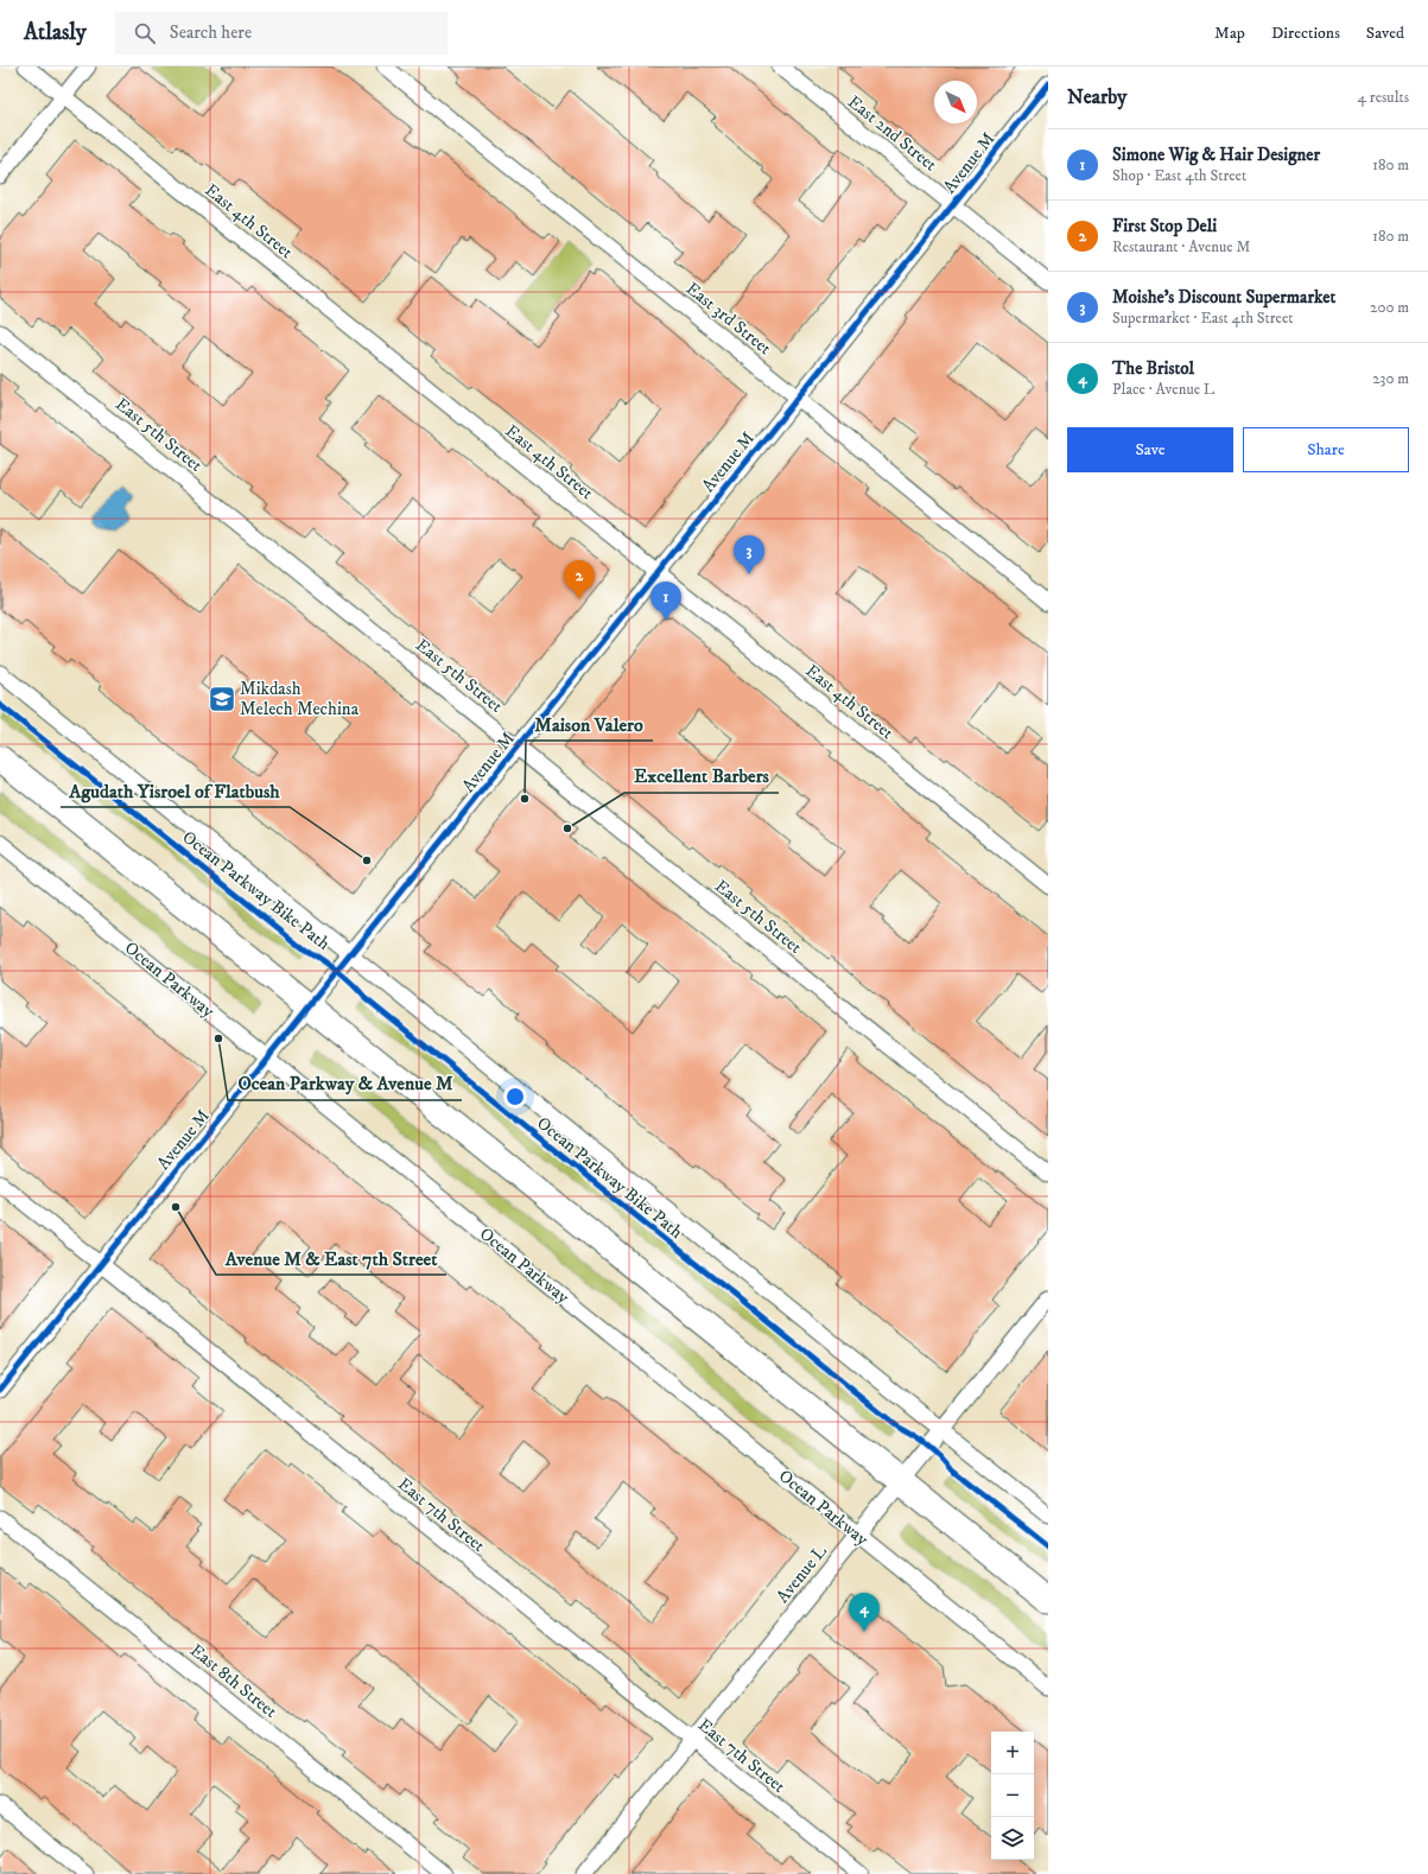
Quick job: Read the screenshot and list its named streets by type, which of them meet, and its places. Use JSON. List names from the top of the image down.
{
  "streets": {
    "street": [
      "East 2nd Street",
      "Avenue M",
      "East 4th Street",
      "East 3rd Street",
      "East 5th Street",
      "Ocean Parkway",
      "East 7th Street",
      "Avenue L",
      "East 8th Street"
    ],
    "cycle path": ["Ocean Parkway Bike Path"]
  },
  "crossings": [
    ["East 2nd Street", "Avenue M"],
    ["Avenue M", "East 4th Street"],
    ["Avenue M", "East 3rd Street"],
    ["Avenue M", "East 5th Street"],
    ["Avenue M", "Ocean Parkway"],
    ["Avenue M", "East 7th Street"],
    ["Ocean Parkway", "Avenue L"],
    ["East 7th Street", "Avenue L"]
  ],
  "places": {
    "school or university": ["Mikdash Melech Mechina"],
    "other": [
      "Maison Valero",
      "Excellent Barbers",
      "Agudath Yisroel of Flatbush",
      "Ocean Parkway & Avenue M",
      "Avenue M & East 7th Street"
    ]
  },
  "north": "bottom right",
  "page": {
    "header": "Atlasly",
    "search": "Search here",
    "nav": ["Map", "Directions", "Saved"],
    "heading": ["Nearby", "4 results"],
    "list": [
      {
        "mark": "1",
        "name": "Simone Wig & Hair Designer",
        "note": "Shop · East 4th Street",
        "value": "180 m"
      },
      {
        "mark": "2",
        "name": "First Stop Deli",
        "note": "Restaurant · Avenue M",
        "value": "180 m"
      },
      {
        "mark": "3",
        "name": "Moishe's Discount Supermarket",
        "note": "Supermarket · East 4th Street",
        "value": "200 m"
      },
      {
        "mark": "4",
        "name": "The Bristol",
        "note": "Place · Avenue L",
        "value": "230 m"
      }
    ],
    "buttons": ["Save", "Share"],
    "pins": [
      "3",
      "2",
      "1",
      "4"
    ],
    "map_buttons": ["+", "−"]
  }
}
